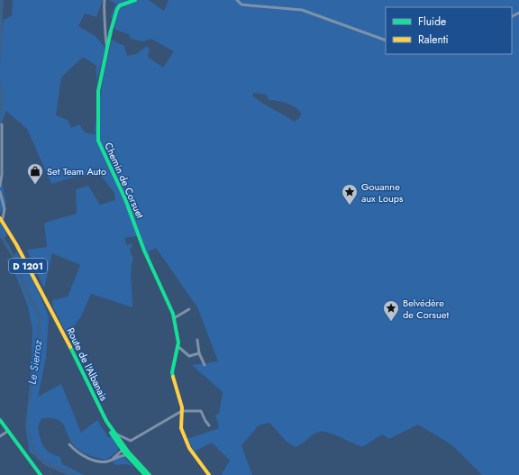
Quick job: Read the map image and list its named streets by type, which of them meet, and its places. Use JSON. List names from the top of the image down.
{
  "streets": {
    "street": ["Chemin de Corsuet", "D 1201", "Route de l'Albanais"]
  },
  "water": ["Le Sierroz"],
  "places": {
    "shop": ["Set Team Auto"],
    "place": ["Gouanne aux Loups", "Belvédère de Corsuet"]
  },
  "legend": ["Fluide", "Ralenti"]
}
